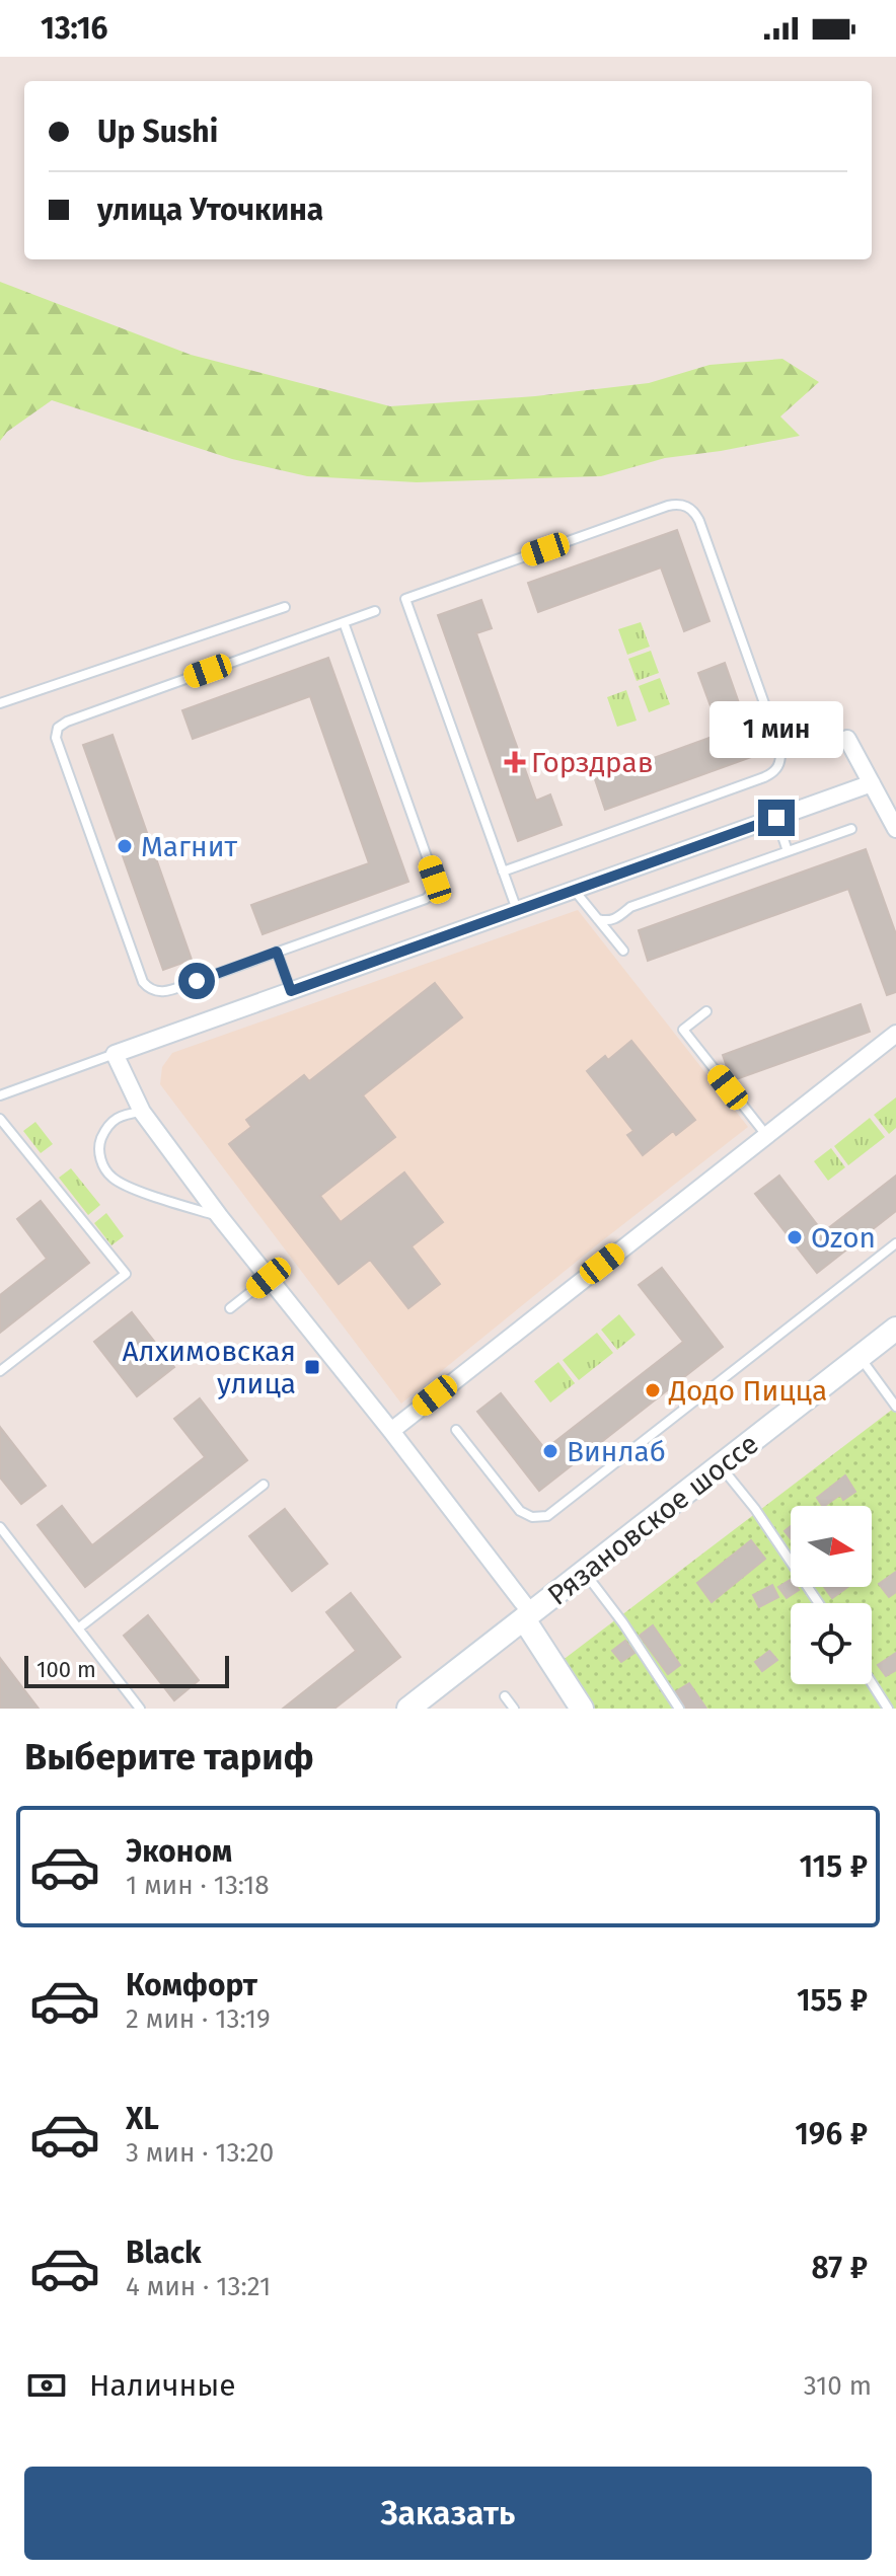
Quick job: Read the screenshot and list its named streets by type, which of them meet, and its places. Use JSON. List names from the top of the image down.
{
  "streets": {
    "main road": ["Рязановское шоссе"]
  },
  "places": {
    "health": ["Горздрав"],
    "other": [
      "Магнит",
      "Ozon",
      "Додо Пицца",
      "Винлаб"
    ],
    "transit": ["Алхимовская улица"]
  },
  "scale_bar": "100 m",
  "north": "right",
  "page": {
    "status": "13:16",
    "banner": ["Up Sushi", "улица Уточкина"],
    "bubble": "1 мин",
    "scale": "100 m",
    "heading": "Выберите тариф",
    "list": [
      {
        "name": "Эконом",
        "note": "1 мин · 13:18",
        "value": "115 ₽"
      },
      {
        "name": "Комфорт",
        "note": "2 мин · 13:19",
        "value": "155 ₽"
      },
      {
        "name": "XL",
        "note": "3 мин · 13:20",
        "value": "196 ₽"
      },
      {
        "name": "Black",
        "note": "4 мин · 13:21",
        "value": "87 ₽"
      }
    ],
    "pay": ["Наличные", "310 m"],
    "buttons": "Заказать"
  }
}
